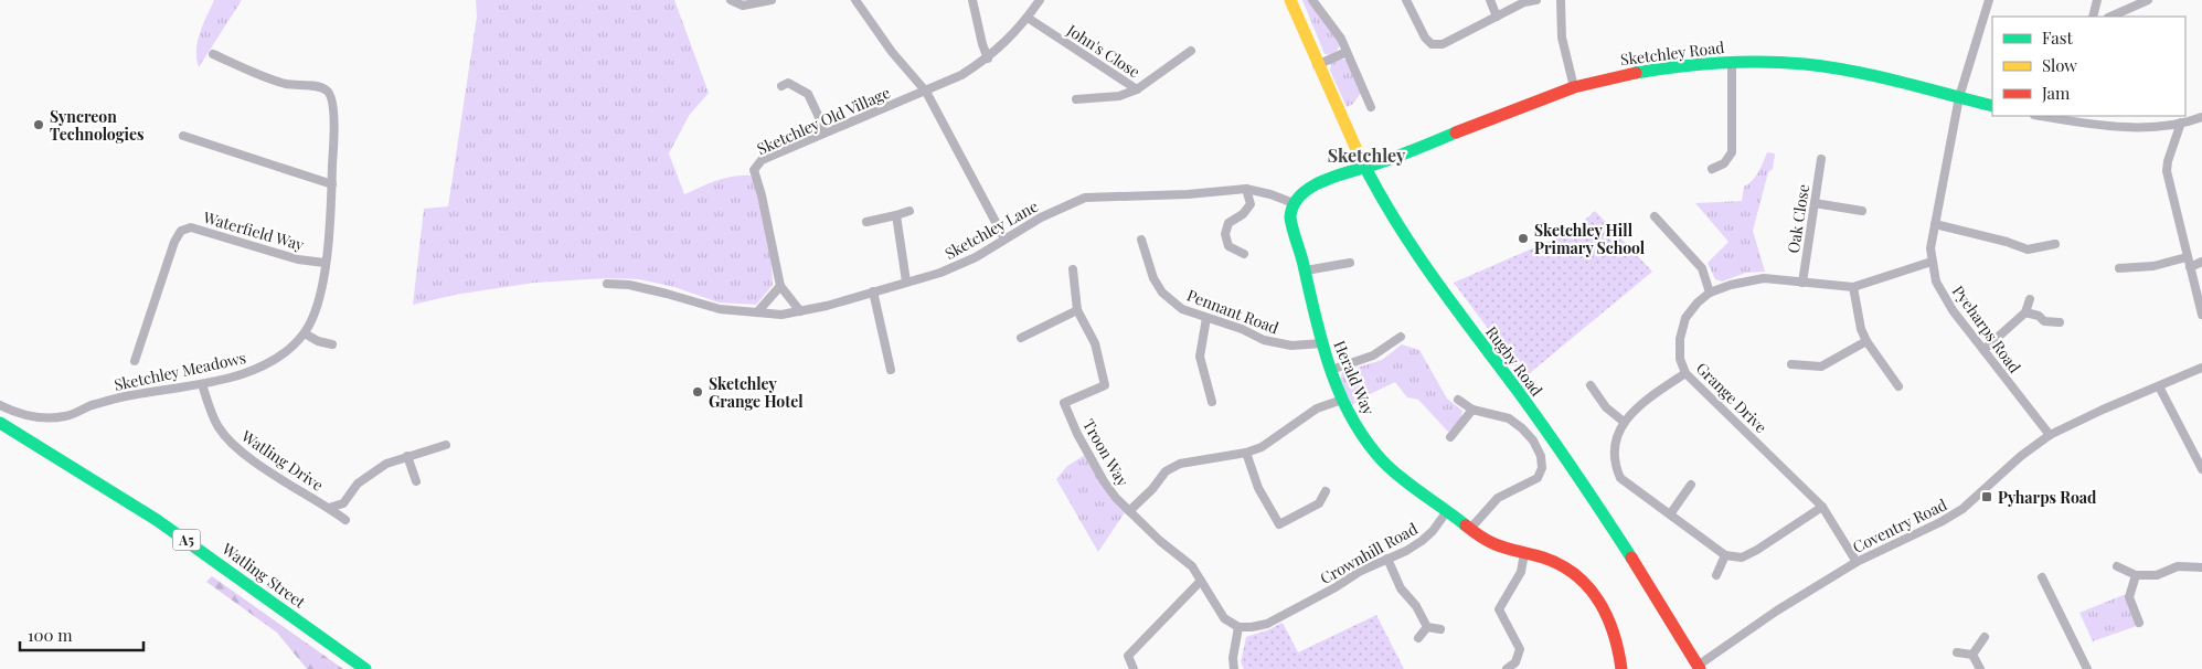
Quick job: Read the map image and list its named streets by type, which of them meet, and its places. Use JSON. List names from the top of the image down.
{
  "streets": {
    "main road": [
      "Sketchley Road",
      "Rugby Road",
      "Herald Way",
      "A5",
      "Watling Street"
    ],
    "street": [
      "John's Close",
      "Sketchley Old Village",
      "Oak Close",
      "Sketchley Lane",
      "Waterfield Way",
      "Pennant Road",
      "Pyeharps Road",
      "Sketchley Meadows",
      "Grange Drive",
      "Troon Way",
      "Watling Drive",
      "Coventry Road",
      "Crownhill Road"
    ]
  },
  "crossings": [
    ["John's Close", "Sketchley Old Village"],
    ["Sketchley Road", "Pyeharps Road"],
    ["Sketchley Road", "Rugby Road"],
    ["Sketchley Old Village", "Sketchley Lane"],
    ["Oak Close", "Grange Drive"],
    ["Sketchley Lane", "Herald Way"],
    ["Waterfield Way", "Sketchley Meadows"],
    ["Pennant Road", "Herald Way"],
    ["Pyeharps Road", "Grange Drive"],
    ["Pyeharps Road", "Coventry Road"],
    ["Rugby Road", "Coventry Road"],
    ["Sketchley Meadows", "Watling Drive"],
    ["Herald Way", "Crownhill Road"],
    ["Grange Drive", "Coventry Road"],
    ["Troon Way", "Crownhill Road"]
  ],
  "districts": ["Sketchley"],
  "places": {
    "other": ["Syncreon Technologies", "Sketchley Hill Primary School", "Sketchley Grange Hotel"],
    "transit": ["Pyharps Road"]
  },
  "legend": ["Fast", "Slow", "Jam"],
  "scale_bar": "100 m"
}
